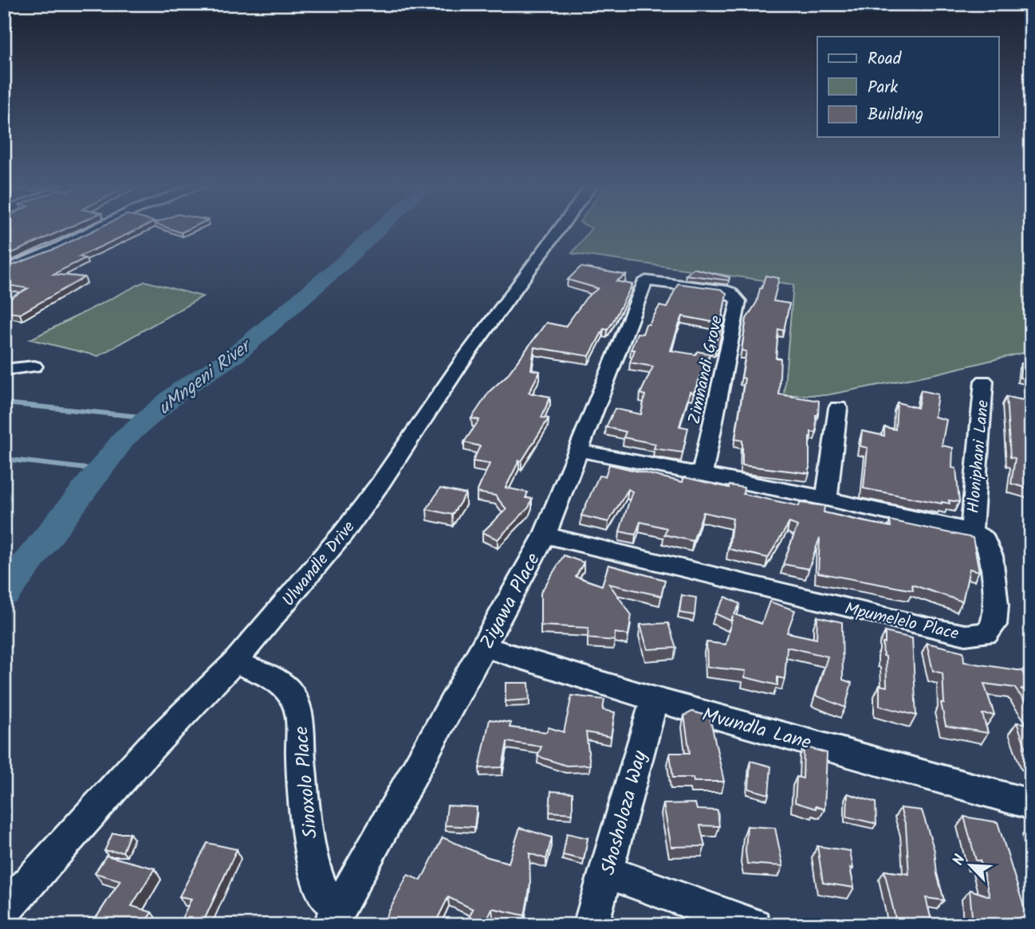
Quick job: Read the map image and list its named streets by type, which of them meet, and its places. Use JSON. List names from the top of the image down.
{
  "streets": {
    "street": [
      "Zimnandi Grove",
      "Hloniphani Lane",
      "Ulwandle Drive",
      "Ziyawa Place",
      "Mpumelelo Place",
      "Mvundla Lane",
      "Sinoxolo Place",
      "Shosholoza Way"
    ]
  },
  "crossings": [
    ["Zimnandi Grove", "Ziyawa Place"],
    ["Hloniphani Lane", "Mpumelelo Place"],
    ["Ulwandle Drive", "Sinoxolo Place"],
    ["Ziyawa Place", "Mpumelelo Place"],
    ["Ziyawa Place", "Mvundla Lane"],
    ["Ziyawa Place", "Sinoxolo Place"],
    ["Mvundla Lane", "Shosholoza Way"]
  ],
  "water": ["uMngeni River"],
  "legend": ["Road", "Park", "Building"],
  "north": "top left"
}
